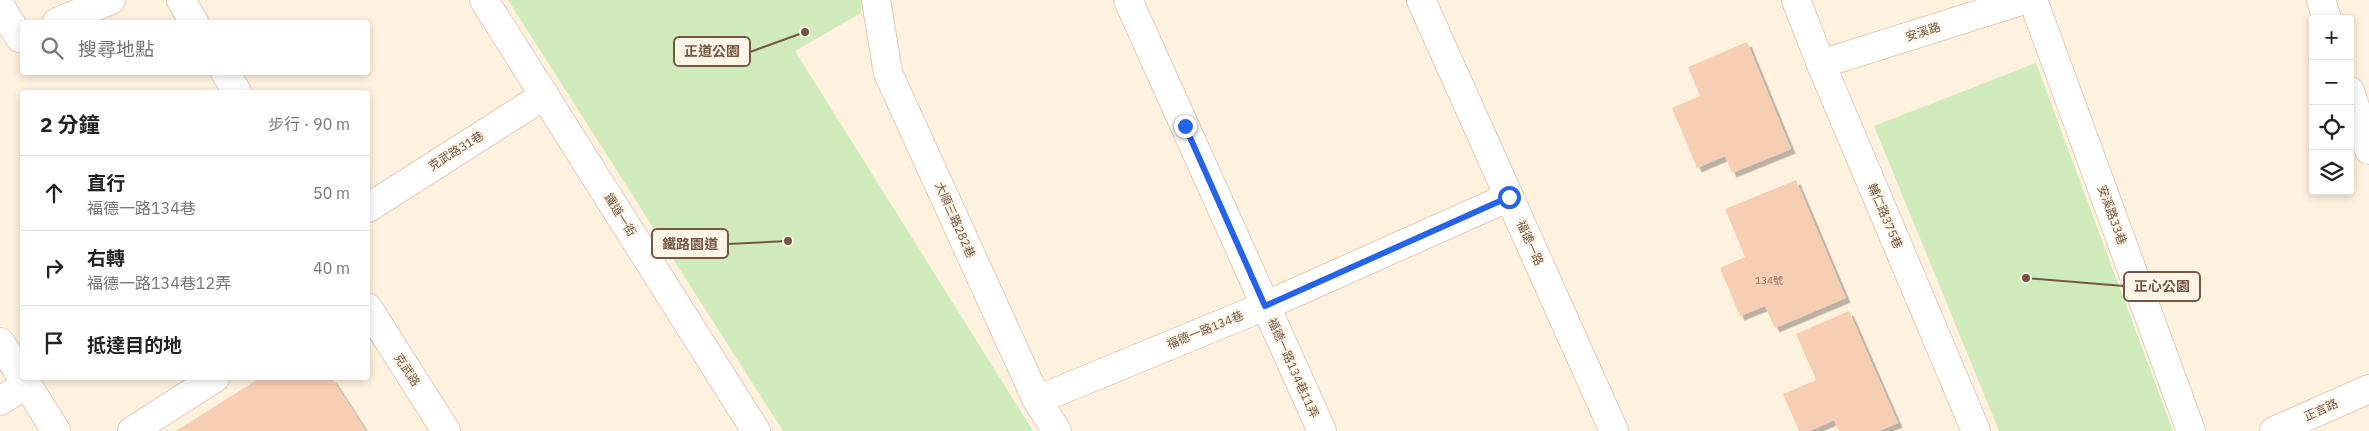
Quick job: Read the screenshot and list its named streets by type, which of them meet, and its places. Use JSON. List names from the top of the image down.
{
  "streets": {
    "street": [
      "安溪路",
      "克武路31巷",
      "鐵道一街",
      "安溪路33巷",
      "輔仁路375巷",
      "大順三路282巷",
      "福德一路",
      "福德一路134巷",
      "福德一路134巷11弄",
      "克武路",
      "正言路"
    ]
  },
  "crossings": [
    ["安溪路", "輔仁路375巷"],
    ["克武路31巷", "鐵道一街"],
    ["大順三路282巷", "福德一路134巷"],
    ["福德一路", "福德一路134巷"],
    ["福德一路134巷", "福德一路134巷11弄"]
  ],
  "places": ["正道公園", "鐵路園道", "正心公園"],
  "house_numbers": ["134號"],
  "page": {
    "map_buttons": ["+", "−"],
    "search": "搜尋地點",
    "heading": ["2 分鐘", "步行 · 90 m"],
    "list": [
      ["直行", "福德一路134巷", "50 m"],
      ["右轉", "福德一路134巷12弄", "40 m"],
      "抵達目的地"
    ]
  }
}
